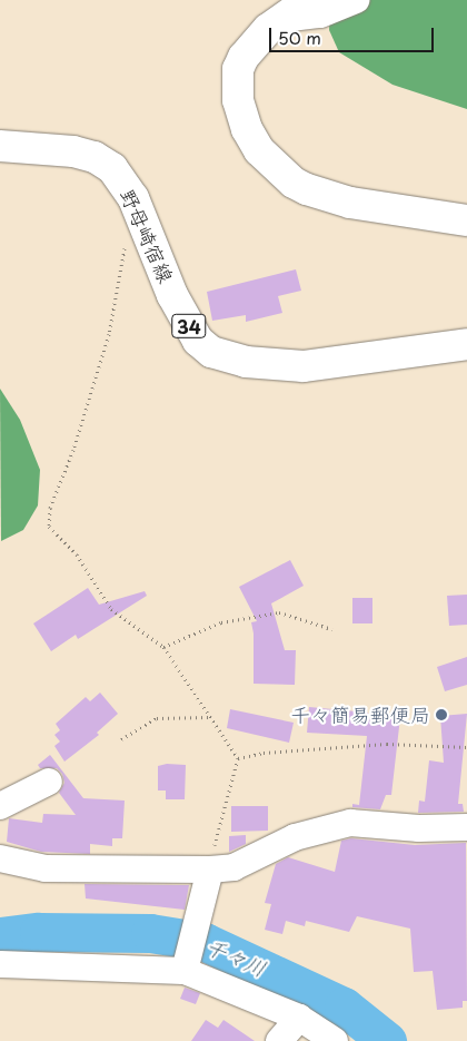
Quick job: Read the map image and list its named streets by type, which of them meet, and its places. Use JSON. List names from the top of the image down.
{
  "streets": {
    "main road": ["野母崎宿線", "34"]
  },
  "water": ["千々川"],
  "places": ["千々簡易郵便局"],
  "scale_bar": "50 m"
}
